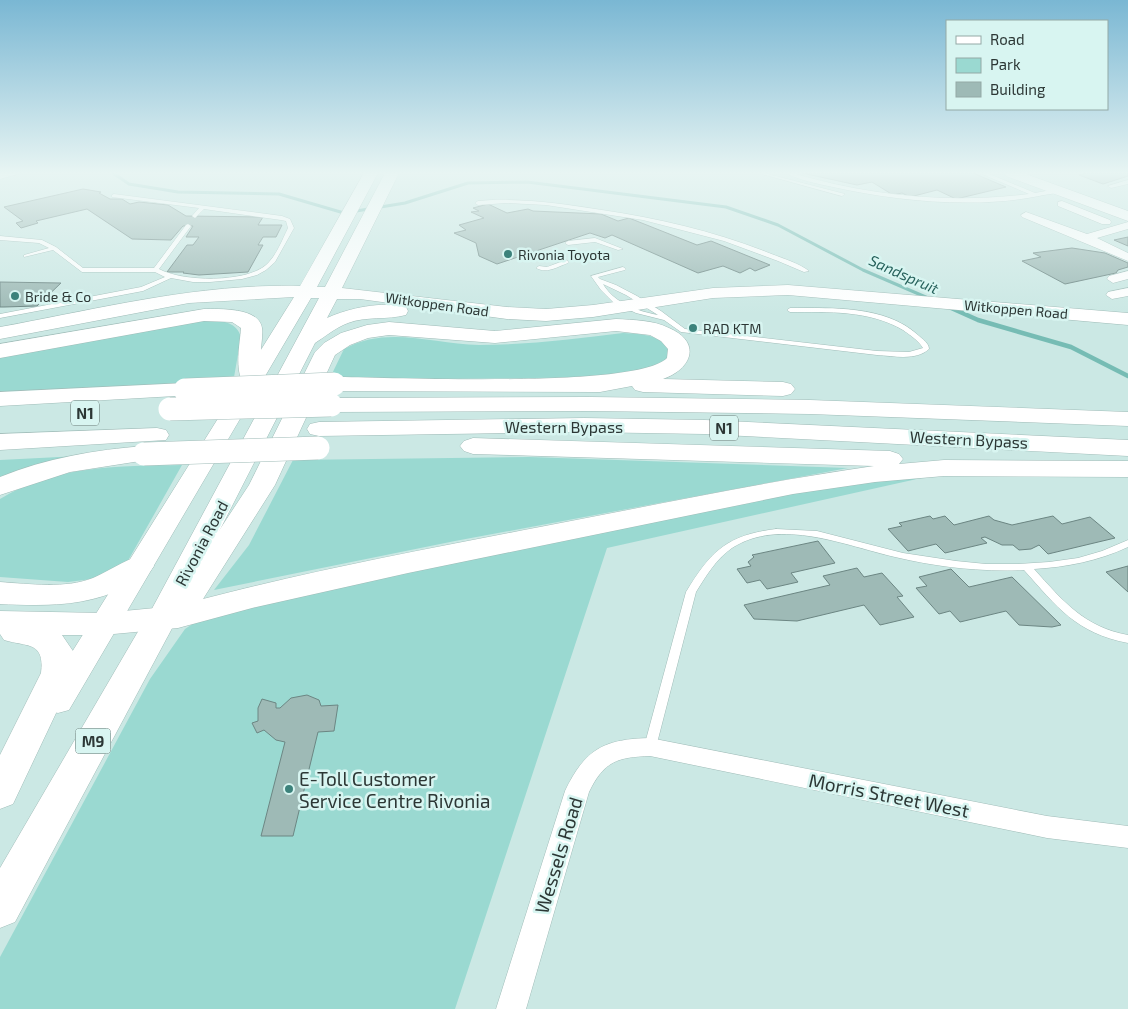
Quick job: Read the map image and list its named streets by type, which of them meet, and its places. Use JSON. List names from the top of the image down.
{
  "streets": {
    "main road": [
      "Witkoppen Road",
      "N1",
      "Western Bypass",
      "Rivonia Road",
      "M9"
    ],
    "street": ["Morris Street West", "Wessels Road"]
  },
  "crossings": [
    ["Witkoppen Road", "Rivonia Road"],
    ["Morris Street West", "Wessels Road"]
  ],
  "water": ["Sandspruit"],
  "places": [
    "Rivonia Toyota",
    "Bride & Co",
    "RAD KTM",
    "E-Toll Customer Service Centre Rivonia"
  ],
  "legend": ["Road", "Park", "Building"]
}
